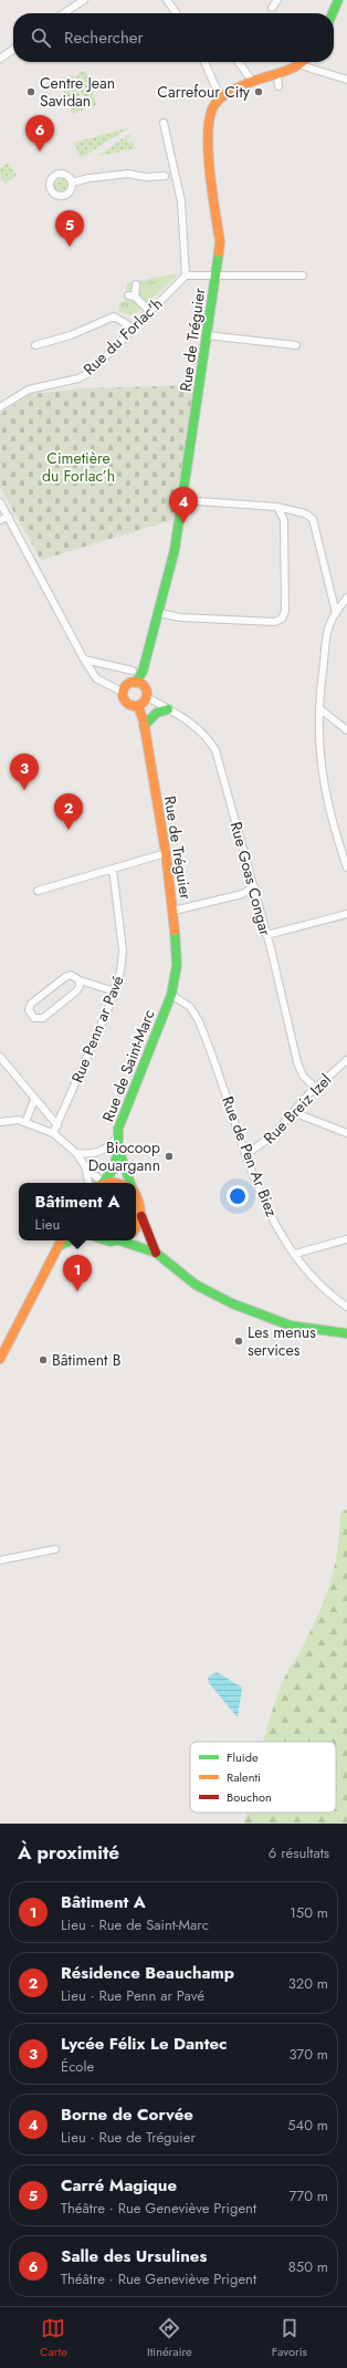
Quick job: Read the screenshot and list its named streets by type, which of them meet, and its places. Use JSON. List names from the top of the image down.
{
  "streets": {
    "main road": ["Rue de Tréguier", "Rue de Saint-Marc"],
    "street": [
      "Rue du Forlac'h",
      "Rue Goas Congar",
      "Rue Penn ar Pavé",
      "Rue Breiz Izel",
      "Rue de Pen Ar Biez"
    ]
  },
  "crossings": [
    ["Rue de Tréguier", "Rue Goas Congar"],
    ["Rue de Tréguier", "Rue de Saint-Marc"],
    ["Rue de Tréguier", "Rue de Pen Ar Biez"],
    ["Rue Goas Congar", "Rue Breiz Izel"],
    ["Rue de Saint-Marc", "Rue de Pen Ar Biez"],
    ["Rue Breiz Izel", "Rue de Pen Ar Biez"]
  ],
  "parks": ["Cimetière du Forlac’h"],
  "places": [
    "Centre Jean Savidan",
    "Carrefour City",
    "Biocoop Douargann",
    "Les menus services",
    "Bâtiment B"
  ],
  "legend": ["Fluide", "Ralenti", "Bouchon"],
  "page": {
    "search": "Rechercher",
    "pins": [
      "6",
      "5",
      "4",
      "3",
      "2",
      "1"
    ],
    "popup": ["Bâtiment A", "Lieu"],
    "heading": ["À proximité", "6 résultats"],
    "list": [
      {
        "mark": "1",
        "name": "Bâtiment A",
        "note": "Lieu · Rue de Saint-Marc",
        "value": "150 m"
      },
      {
        "mark": "2",
        "name": "Résidence Beauchamp",
        "note": "Lieu · Rue Penn ar Pavé",
        "value": "320 m"
      },
      {
        "mark": "3",
        "name": "Lycée Félix Le Dantec",
        "note": "École",
        "value": "370 m"
      },
      {
        "mark": "4",
        "name": "Borne de Corvée",
        "note": "Lieu · Rue de Tréguier",
        "value": "540 m"
      },
      {
        "mark": "5",
        "name": "Carré Magique",
        "note": "Théâtre · Rue Geneviève Prigent",
        "value": "770 m"
      },
      {
        "mark": "6",
        "name": "Salle des Ursulines",
        "note": "Théâtre · Rue Geneviève Prigent",
        "value": "850 m"
      }
    ],
    "nav": ["Carte", "Itinéraire", "Favoris"]
  }
}
